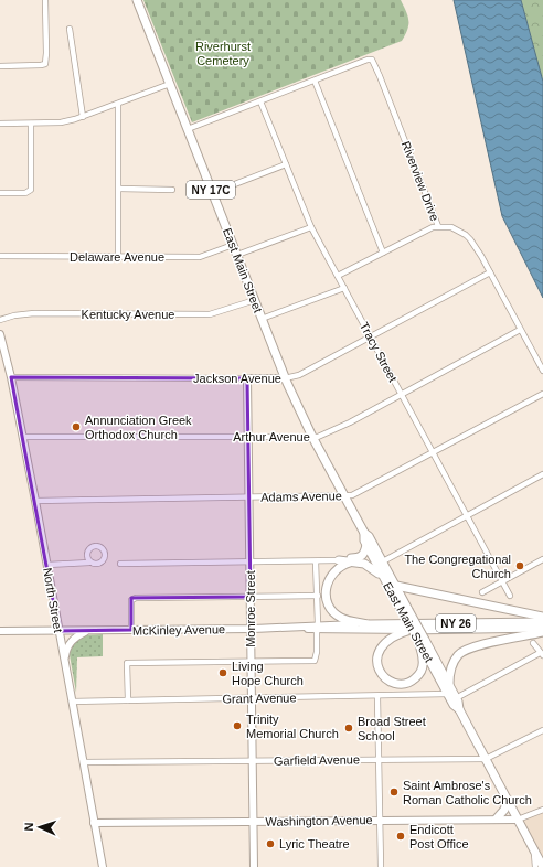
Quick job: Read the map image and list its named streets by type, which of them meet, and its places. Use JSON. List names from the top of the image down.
{
  "streets": {
    "main road": ["NY 17C", "East Main Street", "NY 26"],
    "street": [
      "Riverview Drive",
      "Delaware Avenue",
      "Kentucky Avenue",
      "Tracy Street",
      "Jackson Avenue",
      "Arthur Avenue",
      "Adams Avenue",
      "North Street",
      "Monroe Street",
      "McKinley Avenue",
      "Grant Avenue",
      "Garfield Avenue",
      "Washington Avenue"
    ]
  },
  "crossings": [
    ["Riverview Drive", "Jackson Avenue"],
    ["Riverview Drive", "Arthur Avenue"],
    ["Delaware Avenue", "East Main Street"],
    ["East Main Street", "Kentucky Avenue"],
    ["East Main Street", "Jackson Avenue"],
    ["East Main Street", "Arthur Avenue"],
    ["East Main Street", "Adams Avenue"],
    ["East Main Street", "NY 26"],
    ["East Main Street", "Grant Avenue"],
    ["East Main Street", "Garfield Avenue"],
    ["East Main Street", "Washington Avenue"],
    ["Tracy Street", "Jackson Avenue"],
    ["Tracy Street", "Arthur Avenue"],
    ["Tracy Street", "Adams Avenue"],
    ["Jackson Avenue", "North Street"],
    ["Jackson Avenue", "Monroe Street"],
    ["Arthur Avenue", "North Street"],
    ["Arthur Avenue", "Monroe Street"],
    ["Adams Avenue", "North Street"],
    ["Adams Avenue", "Monroe Street"],
    ["North Street", "McKinley Avenue"],
    ["North Street", "Grant Avenue"],
    ["North Street", "Garfield Avenue"],
    ["North Street", "Washington Avenue"],
    ["Monroe Street", "McKinley Avenue"],
    ["Monroe Street", "Grant Avenue"],
    ["Monroe Street", "Garfield Avenue"],
    ["Monroe Street", "Washington Avenue"],
    ["NY 26", "McKinley Avenue"]
  ],
  "parks": ["Riverhurst Cemetery"],
  "places": [
    "Annunciation Greek Orthodox Church",
    "The Congregational Church",
    "Living Hope Church",
    "Trinity Memorial Church",
    "Broad Street School",
    "Saint Ambrose's Roman Catholic Church",
    "Endicott Post Office",
    "Lyric Theatre"
  ],
  "north": "left"
}
